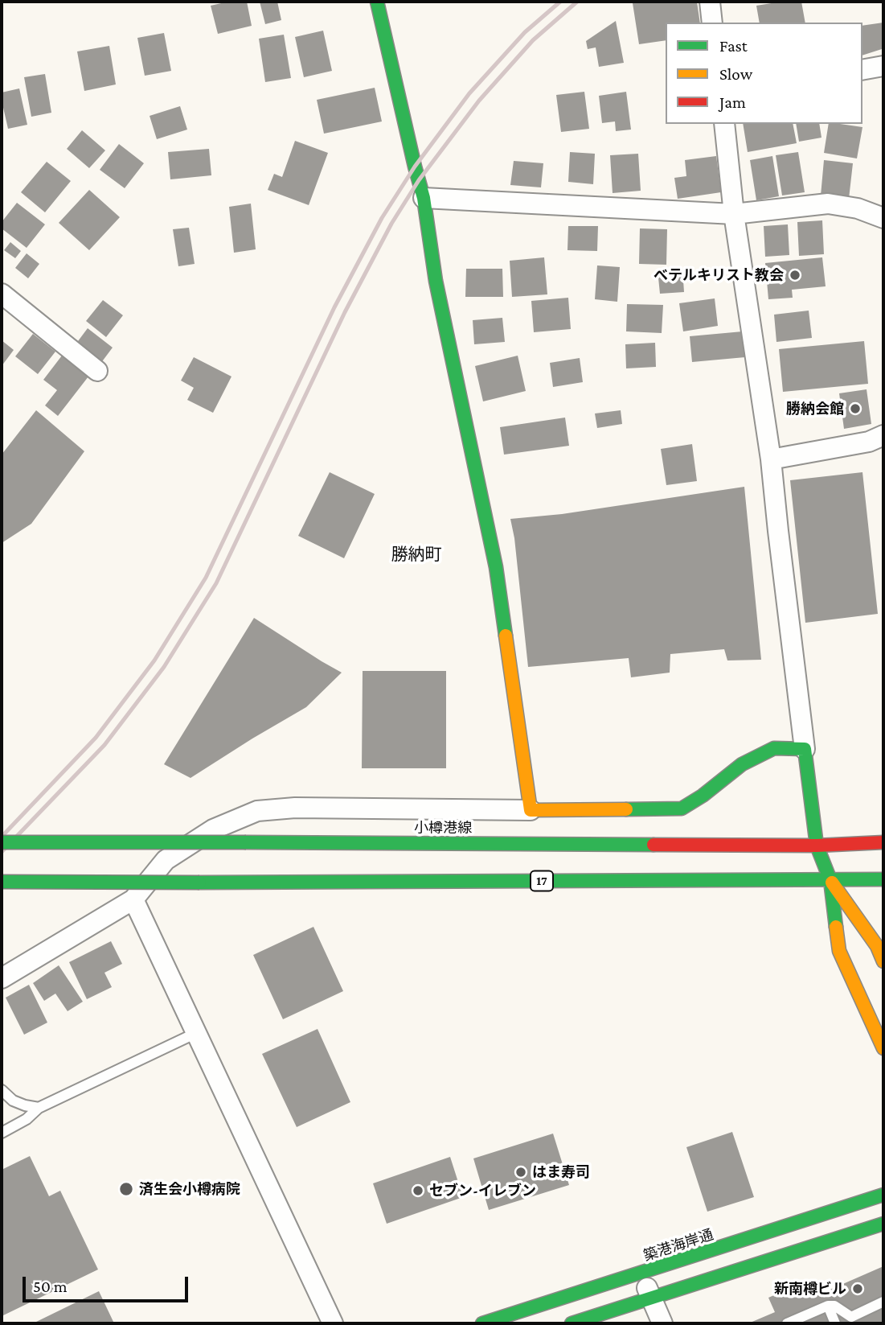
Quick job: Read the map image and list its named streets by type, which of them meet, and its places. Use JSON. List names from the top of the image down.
{
  "streets": {
    "street": ["小樽港線", "17", "築港海岸通"]
  },
  "districts": ["勝納町"],
  "places": [
    "べテルキリスト教会",
    "勝納会館",
    "はま寿司",
    "済生会小樽病院",
    "セブン-イレブン",
    "新南樽ビル"
  ],
  "legend": ["Fast", "Slow", "Jam"],
  "scale_bar": "50 m"
}
